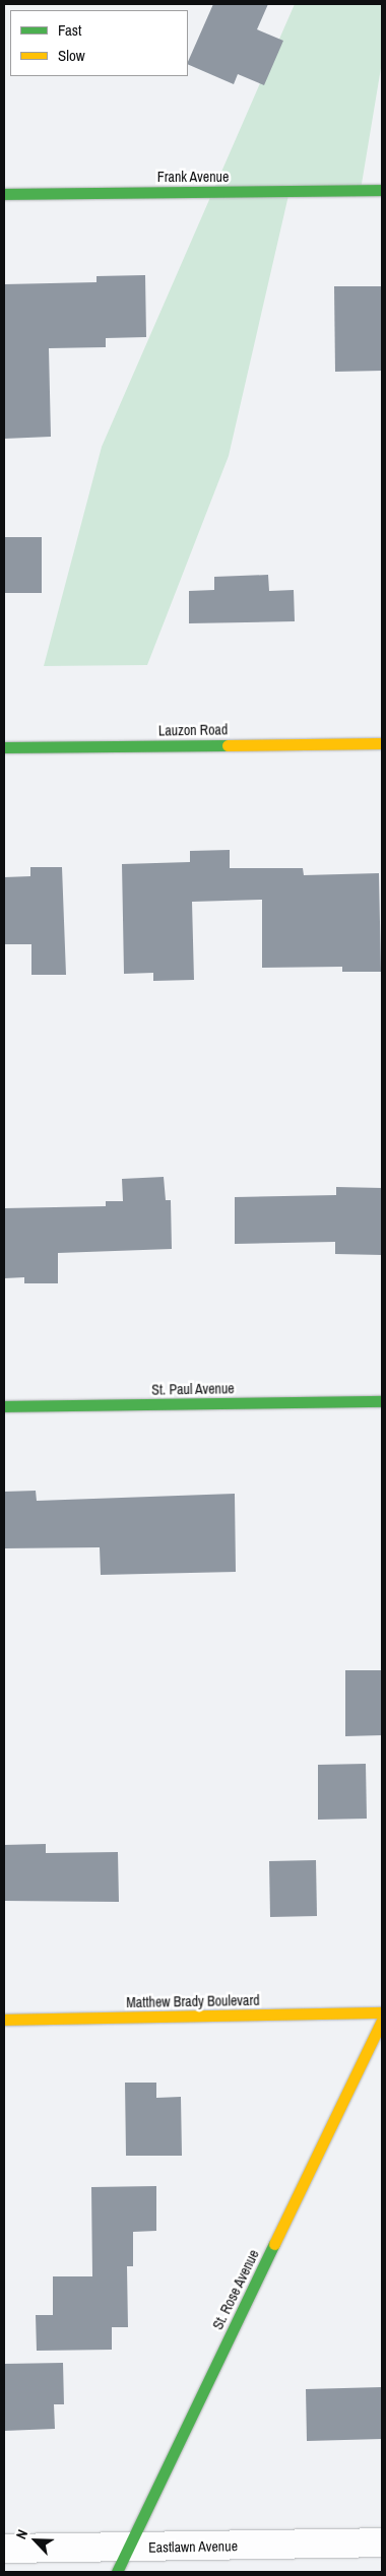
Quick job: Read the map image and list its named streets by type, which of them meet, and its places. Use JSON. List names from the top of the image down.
{
  "streets": {
    "street": [
      "Frank Avenue",
      "Lauzon Road",
      "St. Paul Avenue",
      "Matthew Brady Boulevard",
      "St. Rose Avenue",
      "Eastlawn Avenue"
    ]
  },
  "crossings": [
    ["St. Rose Avenue", "Eastlawn Avenue"]
  ],
  "legend": ["Fast", "Slow"],
  "north": "top left"
}
